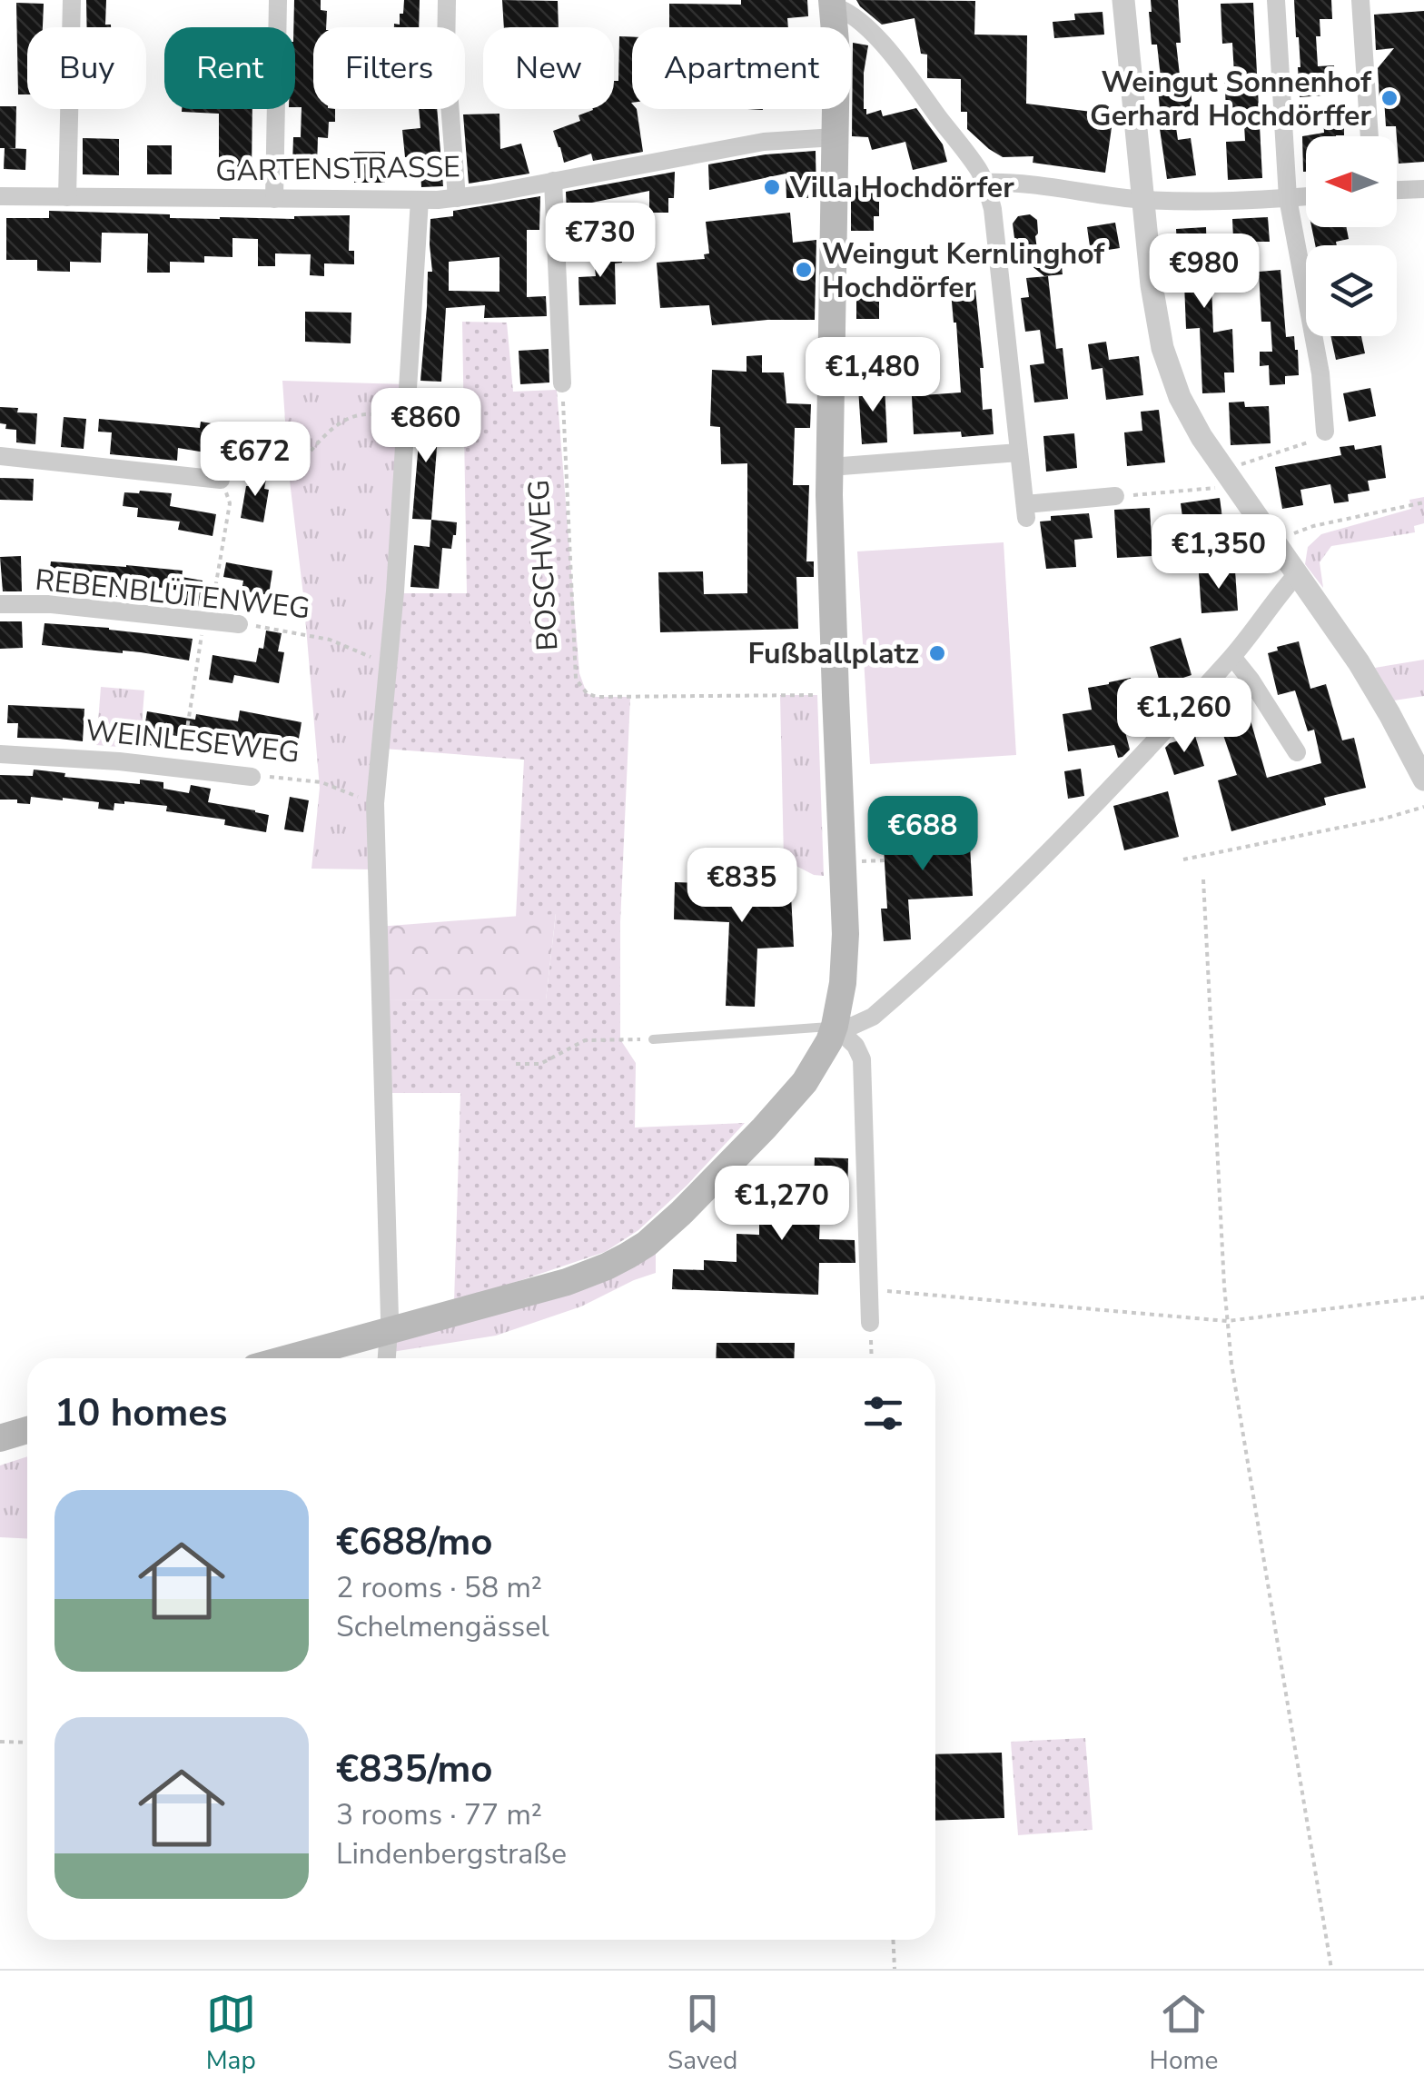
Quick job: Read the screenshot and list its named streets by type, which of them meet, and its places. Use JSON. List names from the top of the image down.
{
  "streets": {
    "street": ["GARTENSTRASSE", "REBENBLÜTENWEG", "WEINLESEWEG"],
    "path": ["BOSCHWEG"]
  },
  "places": [
    "Weingut Sonnenhof Gerhard Hochdörffer",
    "Villa Hochdörfer",
    "Weingut Kernlinghof Hochdörfer",
    "Fußballplatz"
  ],
  "north": "left",
  "page": {
    "chip": [
      "Buy",
      "Rent",
      "Filters",
      "New",
      "Apartment"
    ],
    "price": [
      "€730",
      "€980",
      "€1,480",
      "€860",
      "€672",
      "€1,350",
      "€1,260",
      "€688",
      "€835",
      "€1,270"
    ],
    "heading": "10 homes",
    "list": [
      {
        "name": "€688/mo",
        "note": "2 rooms · 58 m² · Schelmengässel"
      },
      {
        "name": "€835/mo",
        "note": "3 rooms · 77 m² · Lindenbergstraße"
      }
    ],
    "tabs": ["Map", "Saved", "Home"]
  }
}
